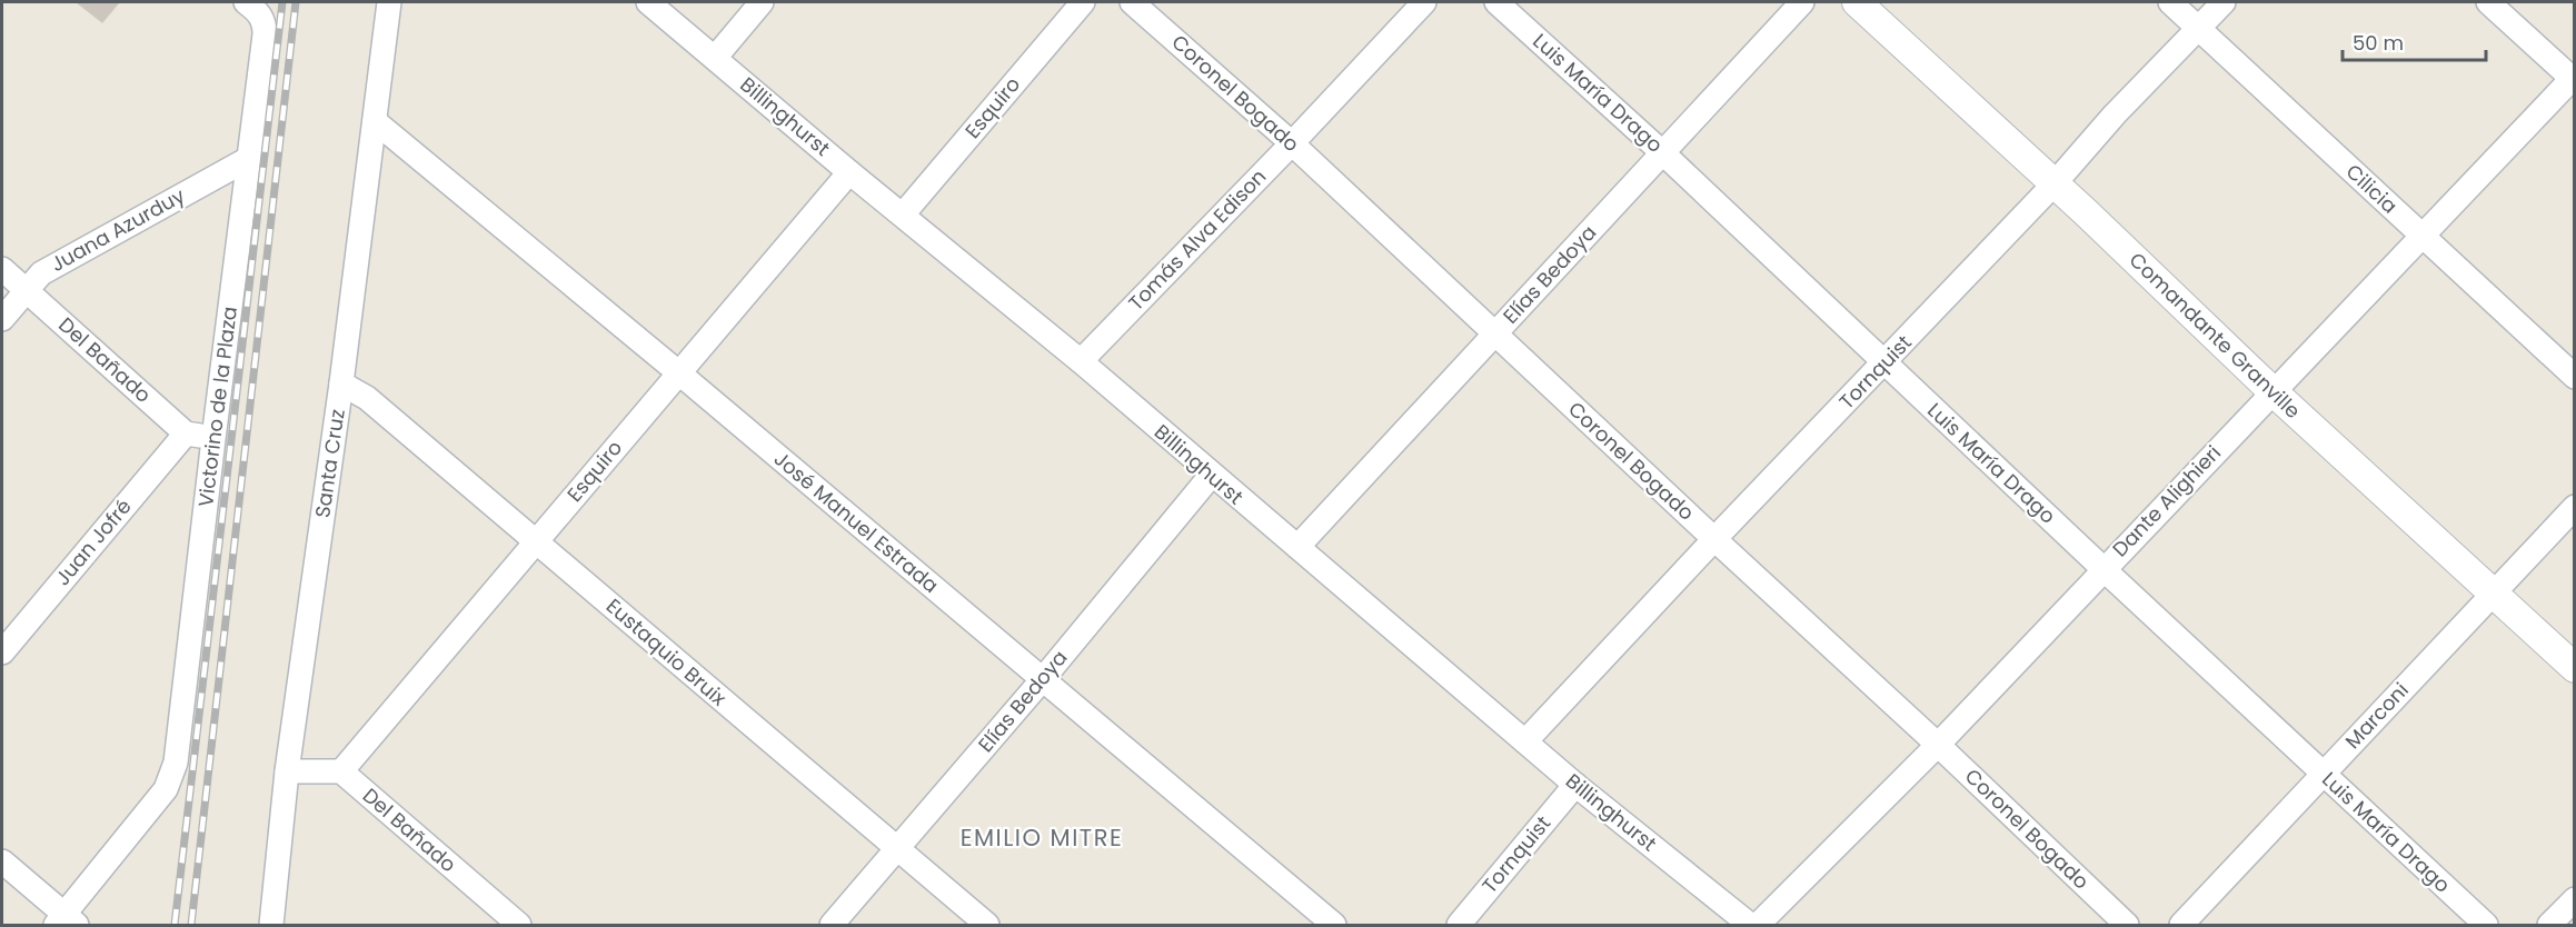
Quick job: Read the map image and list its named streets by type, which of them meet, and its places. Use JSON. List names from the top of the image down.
{
  "streets": {
    "street": [
      "Coronel Bogado",
      "Luis María Drago",
      "Esquiro",
      "Billinghurst",
      "Cilicia",
      "Juana Azurduy",
      "Tomás Alva Edison",
      "Elías Bedoya",
      "Comandante Granville",
      "Del Bañado",
      "Tornquist",
      "Victorino de la Plaza",
      "Santa Cruz",
      "Dante Alighieri",
      "José Manuel Estrada",
      "Juan Jofré",
      "Eustaquio Bruix",
      "Marconi"
    ]
  },
  "crossings": [
    ["Coronel Bogado", "Tomás Alva Edison"],
    ["Coronel Bogado", "Elías Bedoya"],
    ["Coronel Bogado", "Tornquist"],
    ["Coronel Bogado", "Dante Alighieri"],
    ["Luis María Drago", "Elías Bedoya"],
    ["Luis María Drago", "Tornquist"],
    ["Luis María Drago", "Dante Alighieri"],
    ["Luis María Drago", "Marconi"],
    ["Esquiro", "Billinghurst"],
    ["Esquiro", "Del Bañado"],
    ["Esquiro", "José Manuel Estrada"],
    ["Esquiro", "Eustaquio Bruix"],
    ["Billinghurst", "Tomás Alva Edison"],
    ["Billinghurst", "Elías Bedoya"],
    ["Billinghurst", "Tornquist"],
    ["Cilicia", "Tornquist"],
    ["Cilicia", "Dante Alighieri"],
    ["Juana Azurduy", "Del Bañado"],
    ["Juana Azurduy", "Victorino de la Plaza"],
    ["Elías Bedoya", "José Manuel Estrada"],
    ["Elías Bedoya", "Eustaquio Bruix"],
    ["Comandante Granville", "Tornquist"],
    ["Comandante Granville", "Dante Alighieri"],
    ["Comandante Granville", "Marconi"],
    ["Del Bañado", "Juan Jofré"],
    ["Santa Cruz", "José Manuel Estrada"],
    ["Santa Cruz", "Eustaquio Bruix"]
  ],
  "districts": ["EMILIO MITRE"],
  "scale_bar": "50 m"
}
